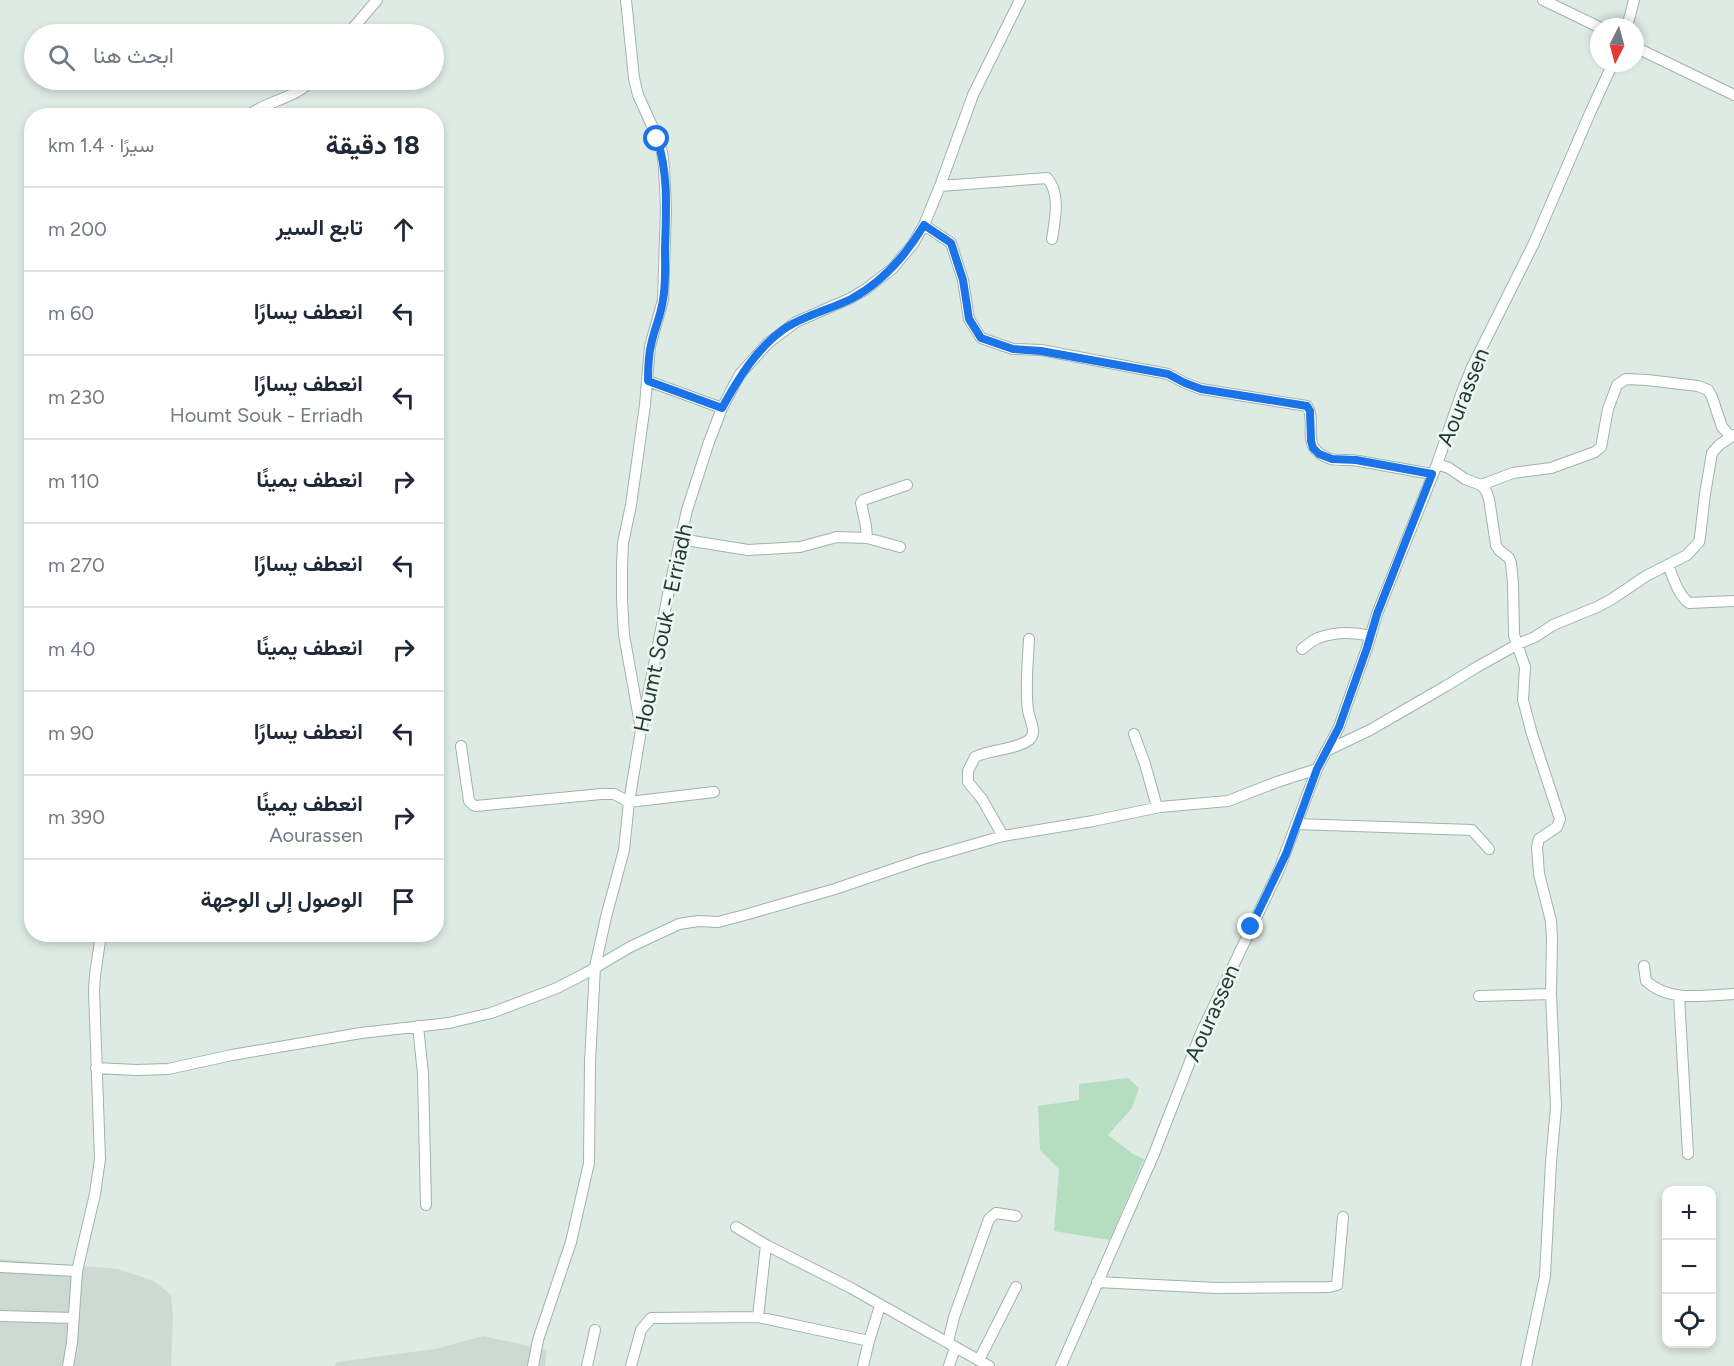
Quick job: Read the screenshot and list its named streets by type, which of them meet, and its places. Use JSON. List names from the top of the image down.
{
  "streets": {
    "street": ["Aourassen", "Houmt Souk - Erriadh"]
  },
  "north": "bottom",
  "page": {
    "search": "ابحث هنا",
    "heading": ["18 دقيقة", "سيرًا · 1.4 km"],
    "list": [
      ["تابع السير", "200 m"],
      ["انعطف يسارًا", "60 m"],
      ["انعطف يسارًا", "Houmt Souk - Erriadh", "230 m"],
      ["انعطف يمينًا", "110 m"],
      ["انعطف يسارًا", "270 m"],
      ["انعطف يمينًا", "40 m"],
      ["انعطف يسارًا", "90 m"],
      ["انعطف يمينًا", "Aourassen", "390 m"],
      "الوصول إلى الوجهة"
    ],
    "map_buttons": ["+", "−"]
  }
}
